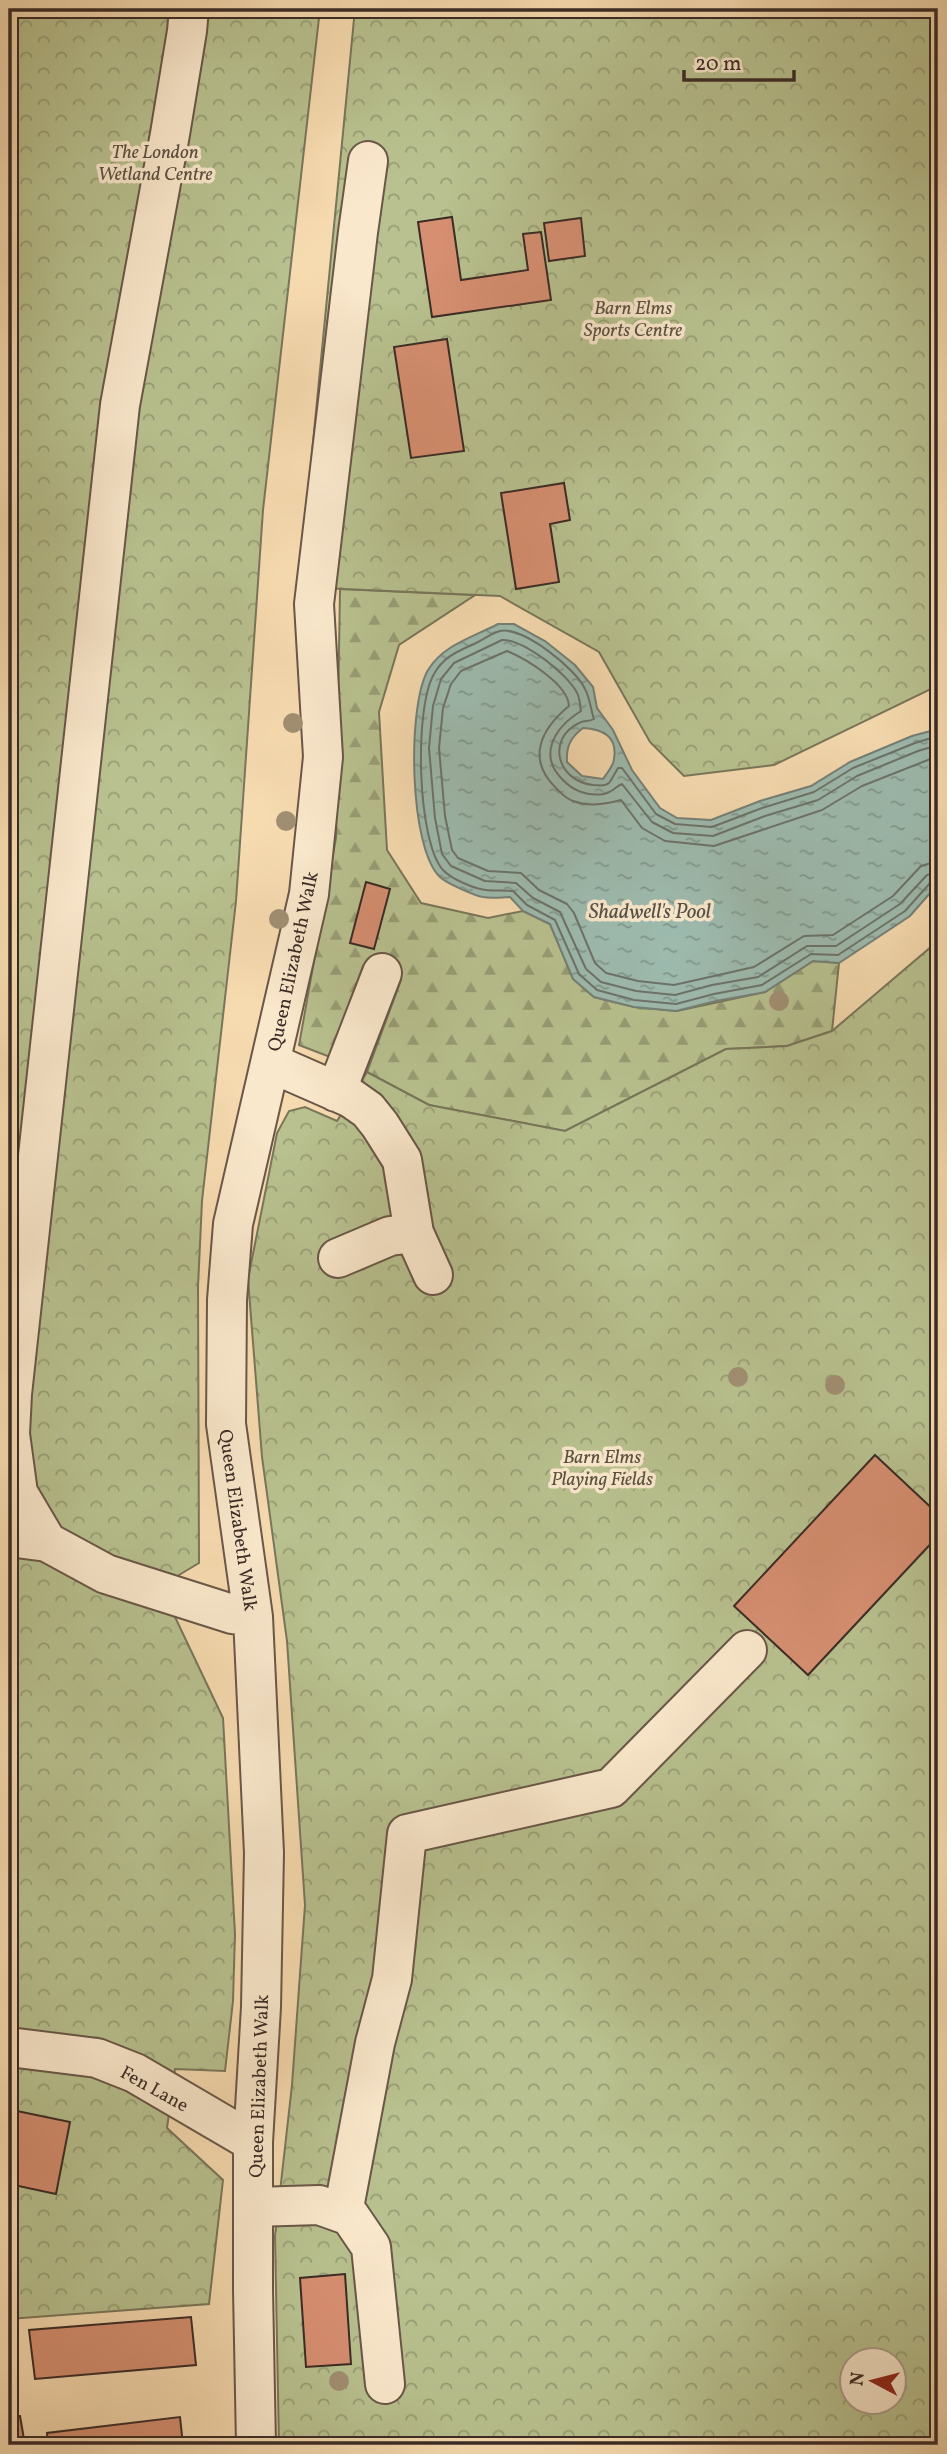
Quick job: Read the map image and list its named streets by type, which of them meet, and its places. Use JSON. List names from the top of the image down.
{
  "streets": {
    "street": ["Queen Elizabeth Walk", "Fen Lane"]
  },
  "crossings": [
    ["Queen Elizabeth Walk", "Fen Lane"]
  ],
  "water": ["Shadwell's Pool"],
  "parks": ["The London Wetland Centre", "Barn Elms Sports Centre", "Barn Elms Playing Fields"],
  "scale_bar": "20 m",
  "north": "left"
}
